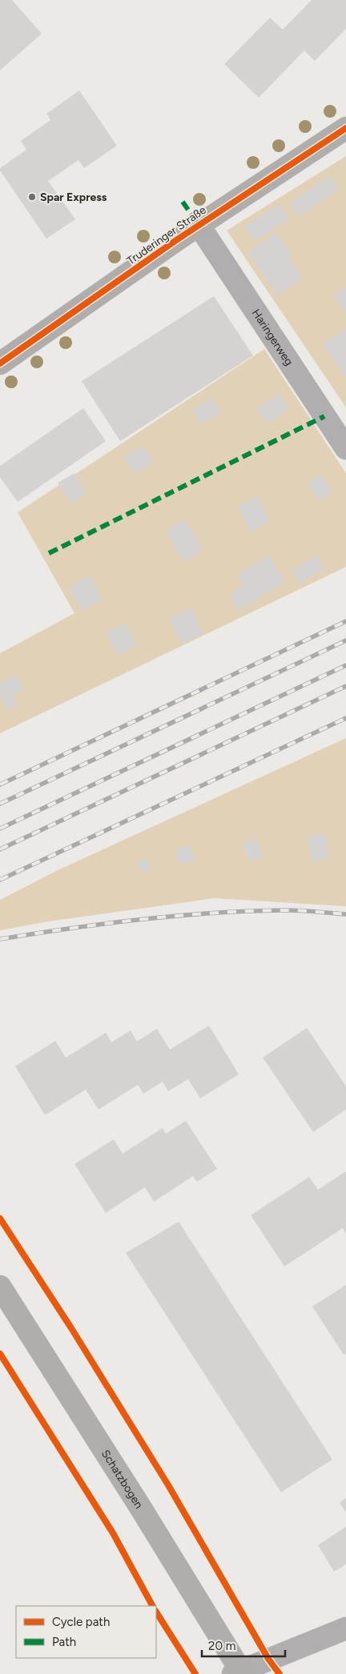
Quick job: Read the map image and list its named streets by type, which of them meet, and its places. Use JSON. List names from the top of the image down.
{
  "streets": {
    "main road": ["Truderinger Straße", "Schatzbogen"],
    "street": ["Haringerweg"]
  },
  "crossings": [
    ["Truderinger Straße", "Haringerweg"]
  ],
  "places": ["Spar Express"],
  "legend": ["Cycle path", "Path"],
  "scale_bar": "20 m"
}
